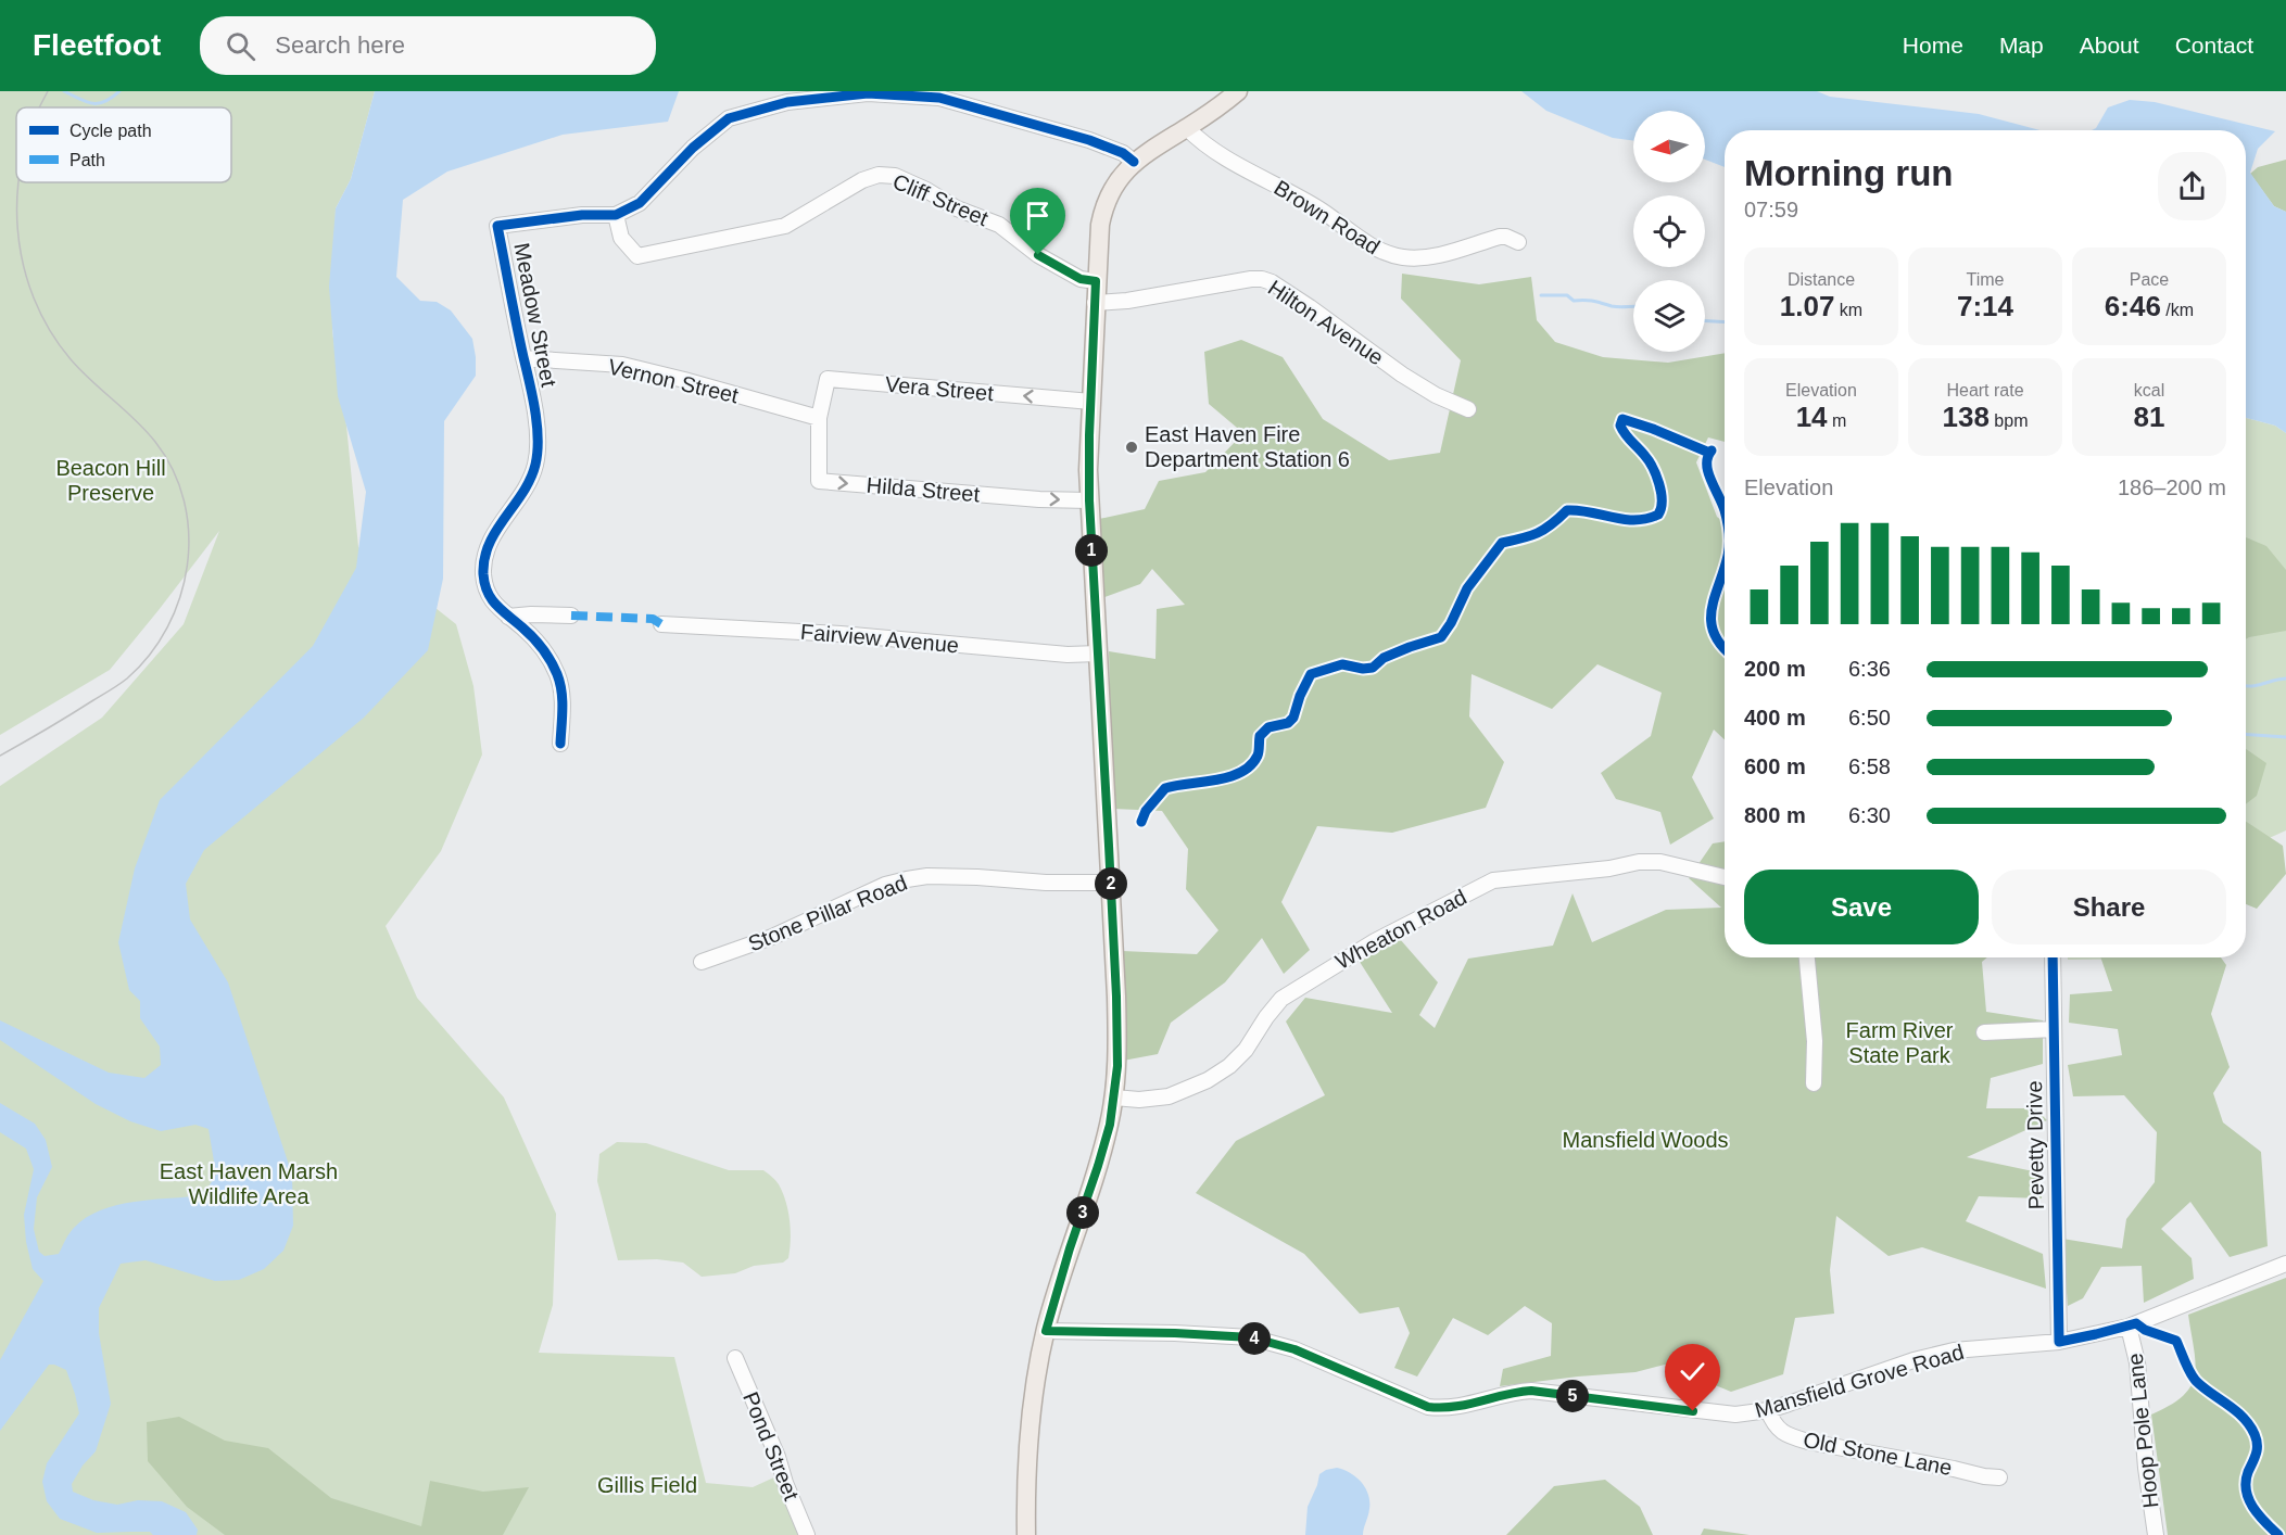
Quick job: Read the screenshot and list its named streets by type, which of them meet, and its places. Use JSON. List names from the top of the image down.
{
  "streets": {
    "street": [
      "Cliff Street",
      "Brown Road",
      "Meadow Street",
      "Hilton Avenue",
      "Vernon Street",
      "Vera Street",
      "Hilda Street",
      "Fairview Avenue",
      "Stone Pillar Road",
      "Wheaton Road",
      "Pevetty Drive",
      "Mansfield Grove Road",
      "Hoop Pole Lane",
      "Pond Street",
      "Old Stone Lane"
    ]
  },
  "crossings": [
    ["Cliff Street", "Meadow Street"],
    ["Meadow Street", "Vernon Street"],
    ["Vernon Street", "Vera Street"],
    ["Vernon Street", "Hilda Street"],
    ["Vera Street", "Hilda Street"],
    ["Pevetty Drive", "Mansfield Grove Road"],
    ["Mansfield Grove Road", "Hoop Pole Lane"],
    ["Mansfield Grove Road", "Old Stone Lane"]
  ],
  "one_way": ["Vera Street", "Hilda Street"],
  "parks": [
    "Beacon Hill Preserve",
    "Farm River State Park",
    "Mansfield Woods",
    "East Haven Marsh Wildlife Area",
    "Gillis Field"
  ],
  "places": ["East Haven Fire Department Station 6"],
  "legend": ["Cycle path", "Path"],
  "north": "left",
  "page": {
    "header": "Fleetfoot",
    "search": "Search here",
    "nav": [
      "Home",
      "Map",
      "About",
      "Contact"
    ],
    "heading": ["Morning run", "07:59"],
    "stats": [
      ["Distance", "1.07 km"],
      ["Time", "7:14"],
      ["Pace", "6:46 /km"],
      ["Elevation", "14 m"],
      ["Heart rate", "138 bpm"],
      ["kcal", "81"]
    ],
    "chart": ["Elevation", "186–200 m"],
    "pins": [
      "1",
      "2",
      "3",
      "4",
      "5"
    ],
    "list": [
      {
        "name": "200 m",
        "note": "6:36"
      },
      {
        "name": "400 m",
        "note": "6:50"
      },
      {
        "name": "600 m",
        "note": "6:58"
      },
      {
        "name": "800 m",
        "note": "6:30"
      }
    ],
    "buttons": ["Save", "Share"]
  }
}
